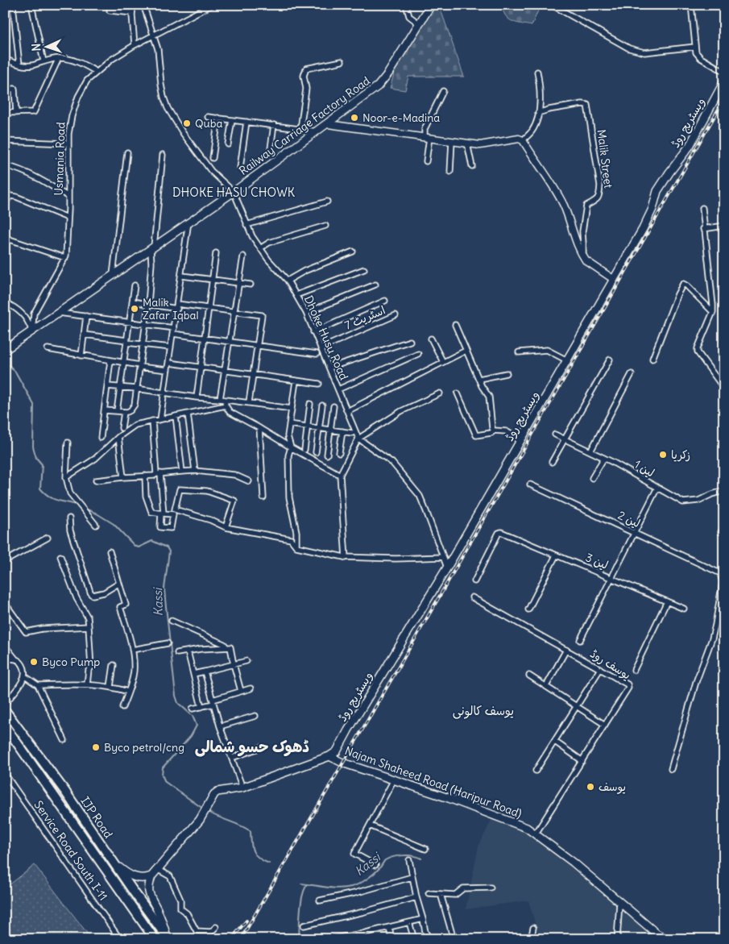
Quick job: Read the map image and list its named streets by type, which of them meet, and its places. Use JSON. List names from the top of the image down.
{
  "streets": {
    "highway": ["IJP Road"],
    "main road": ["ویسٹریج روڈ", "Railway Carriage Factory Road", "Najam Shaheed Road (Haripur Road)"],
    "street": [
      "Usmania Road",
      "Malik Street",
      "اسٹریٹ 7",
      "Dhoke Husu Road",
      "لین 1",
      "لین 2",
      "لین 3",
      "یوسف روڈ",
      "Service Road South I-11"
    ]
  },
  "crossings": [
    ["ویسٹریج روڈ", "Najam Shaheed Road (Haripur Road)"],
    ["Railway Carriage Factory Road", "Usmania Road"],
    ["Railway Carriage Factory Road", "Dhoke Husu Road"],
    ["Usmania Road", "Dhoke Husu Road"],
    ["اسٹریٹ 7", "Dhoke Husu Road"],
    ["یوسف روڈ", "Najam Shaheed Road (Haripur Road)"]
  ],
  "districts": ["DHOKE HASU CHOWK", "یوسف کالونی", "ڈھوک حسو شمالی"],
  "water": ["Kassi"],
  "places": [
    "Noor-e-Madina",
    "Quba",
    "Malik Zafar Iqbal",
    "زکریا",
    "Byco Pump",
    "Byco petrol/cng",
    "یوسف"
  ],
  "north": "left"
}
